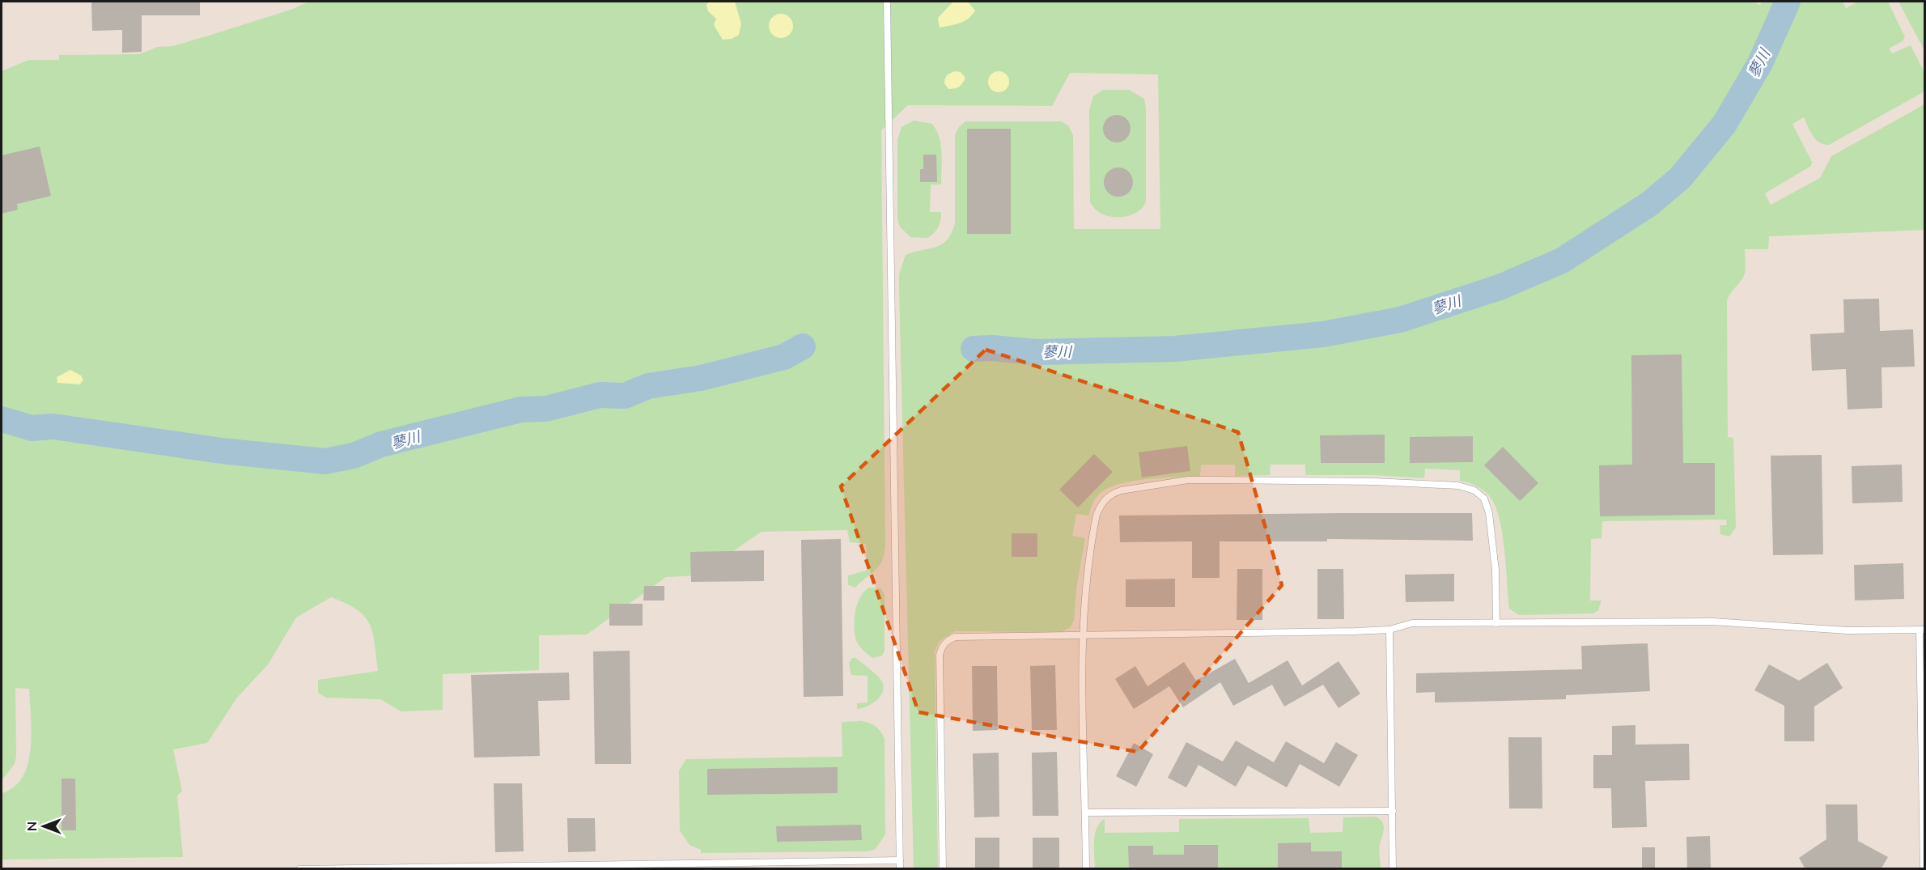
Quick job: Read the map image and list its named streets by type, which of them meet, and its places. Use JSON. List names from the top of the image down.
{
  "water": ["蓼川"],
  "north": "left"
}
